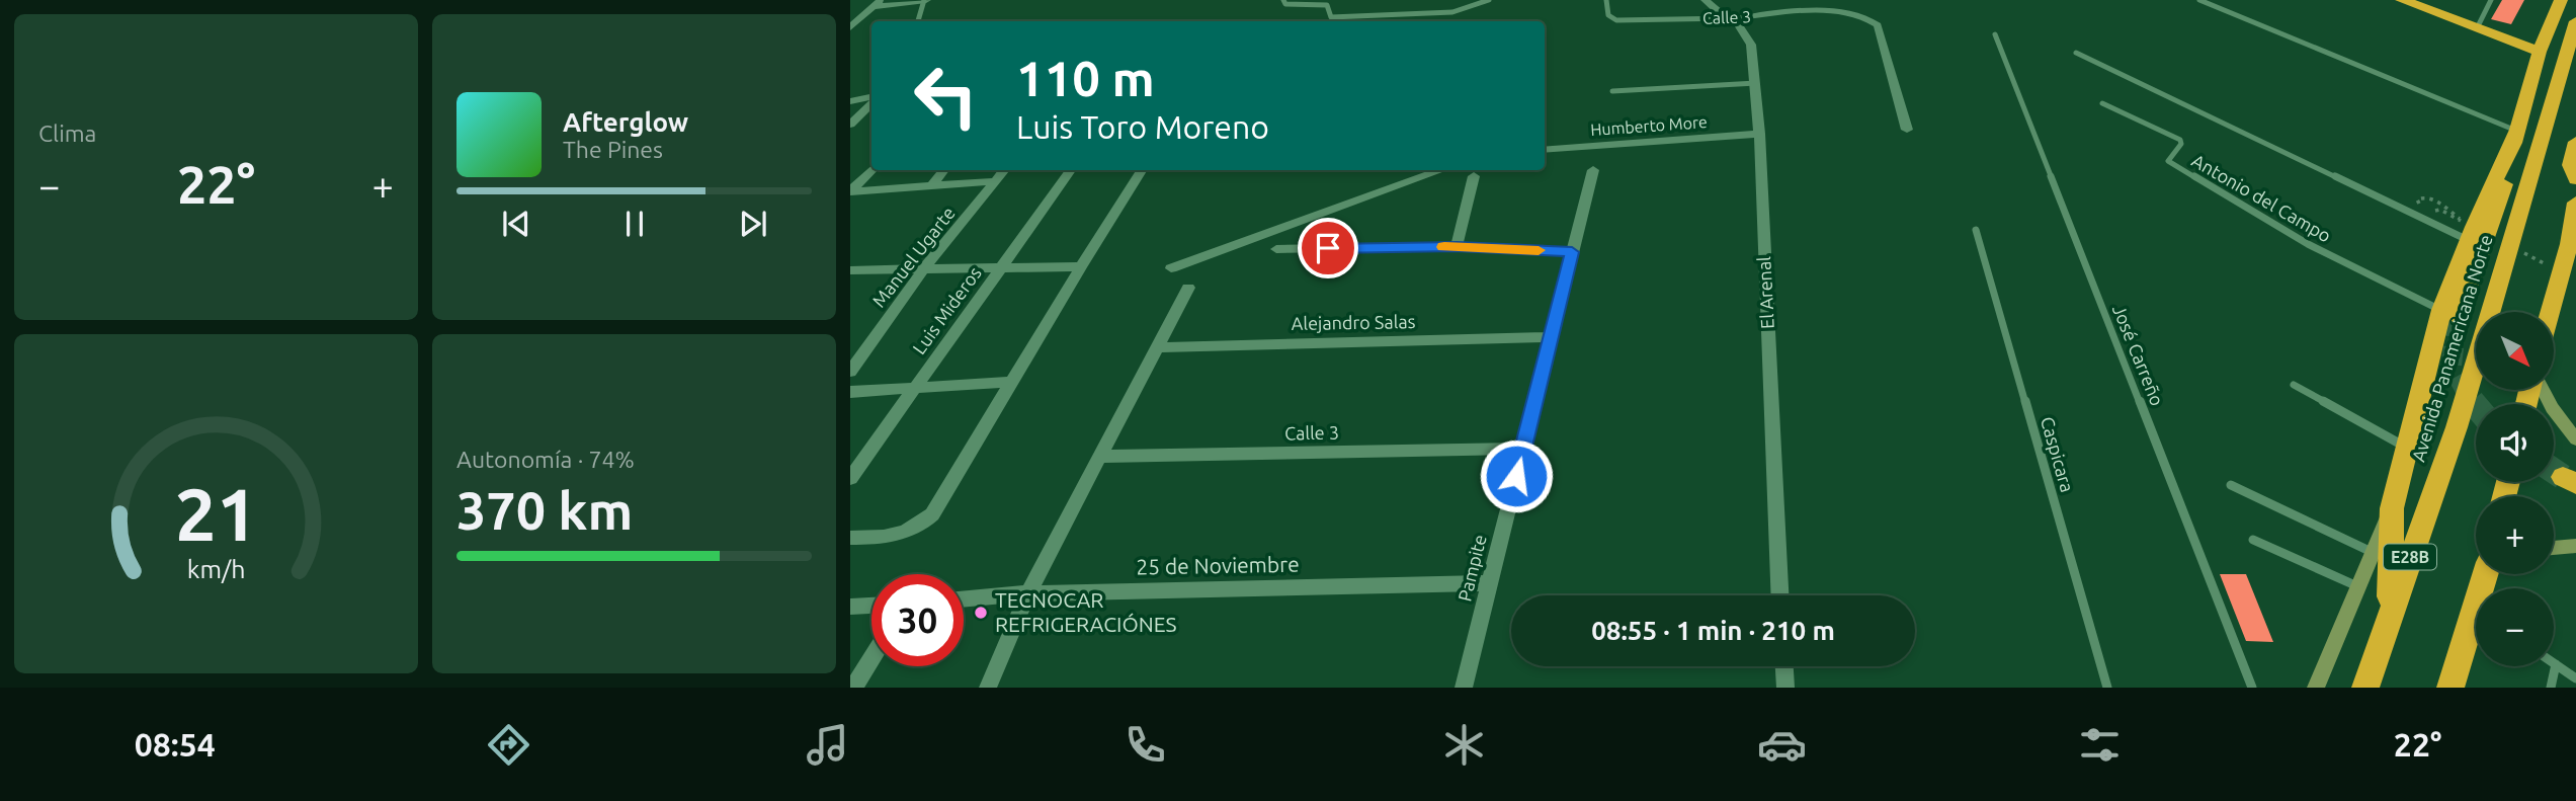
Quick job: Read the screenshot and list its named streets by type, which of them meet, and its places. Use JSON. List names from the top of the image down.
{
  "streets": {
    "highway": ["Avenida Panamericana Norte", "E28B"],
    "street": [
      "Calle 3",
      "Humberto More",
      "Manuel Ugarte",
      "El Arenal",
      "Luis Mideros",
      "Alejandro Salas",
      "25 de Noviembre",
      "Pampite"
    ],
    "lane": ["Antonio del Campo", "José Carreño", "Caspicara"]
  },
  "crossings": [
    ["Calle 3", "El Arenal"],
    ["Calle 3", "Pampite"],
    ["Humberto More", "El Arenal"],
    ["Alejandro Salas", "Pampite"],
    ["25 de Noviembre", "Pampite"]
  ],
  "places": ["TECNOCAR REFRIGERACIÓNES"],
  "north": "bottom right",
  "page": {
    "tile": [
      "Clima",
      ["Autonomía · 74%", "370 km"]
    ],
    "turn": ["110 m", "Luis Toro Moreno"],
    "song": ["Afterglow", "The Pines"],
    "heat": ["−", "22°", "+"],
    "map_buttons": ["+", "−"],
    "limit": "30",
    "trip": "08:55 · 1 min · 210 m",
    "tabs": ["08:54", "22°"],
    "gauge": ["21", "km/h"]
  }
}
